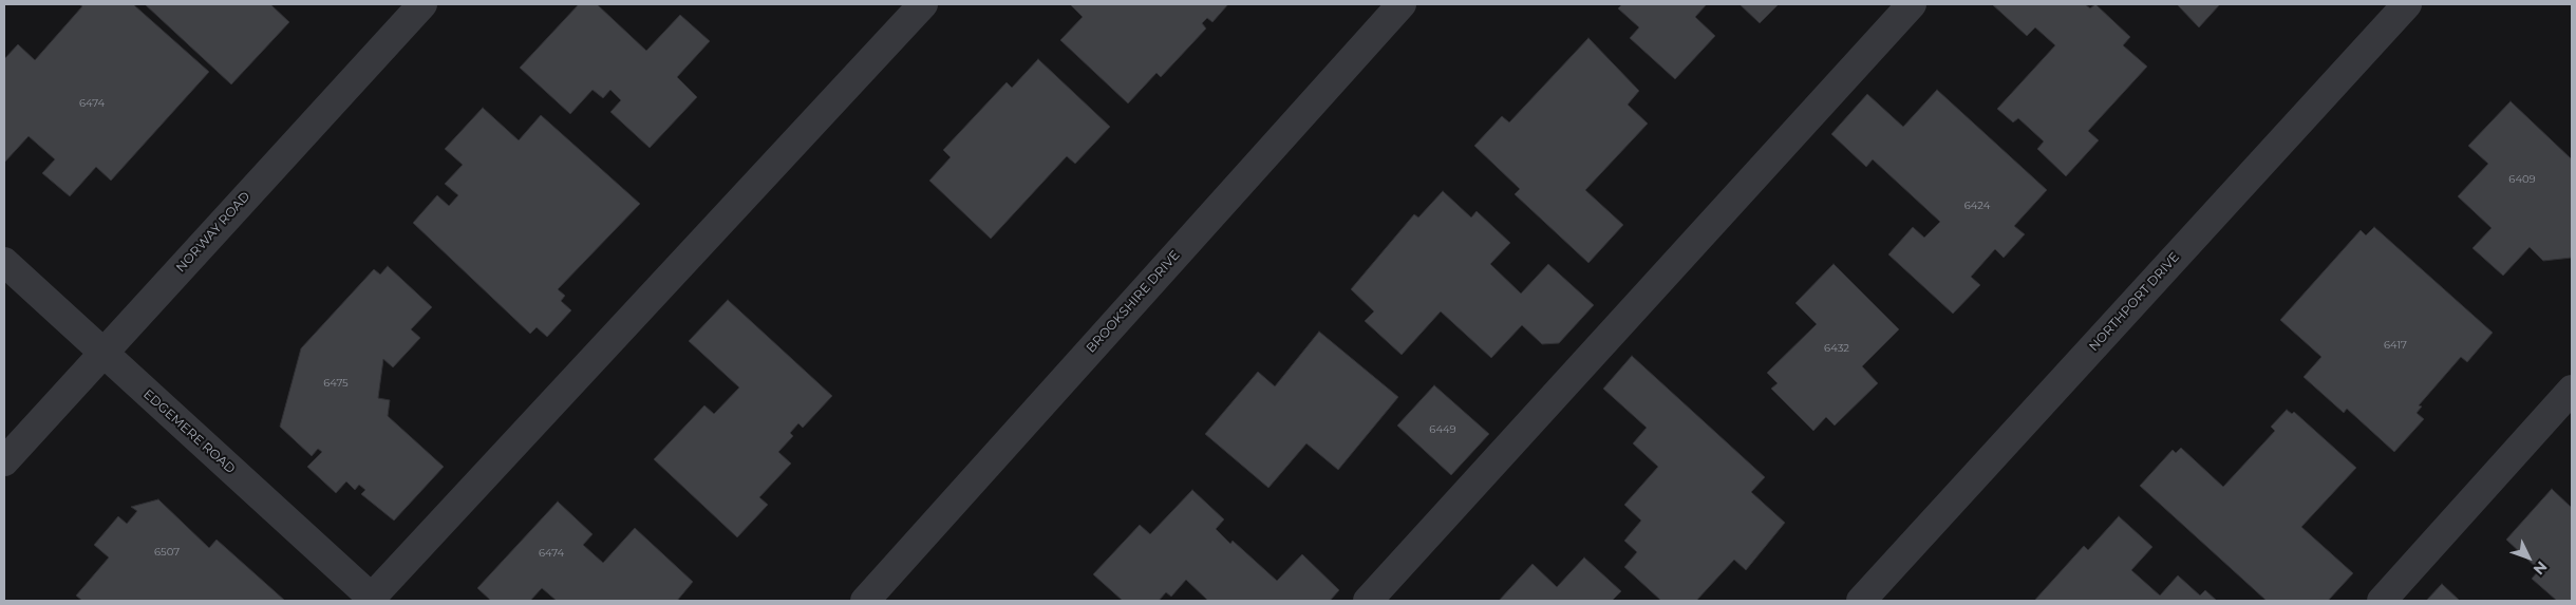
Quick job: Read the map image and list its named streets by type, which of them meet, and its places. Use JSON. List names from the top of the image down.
{
  "streets": {
    "street": [
      "NORWAY ROAD",
      "BROOKSHIRE DRIVE",
      "NORTHPORT DRIVE",
      "EDGEMERE ROAD"
    ]
  },
  "crossings": [
    ["NORWAY ROAD", "EDGEMERE ROAD"]
  ],
  "house_numbers": [
    "6474",
    "6409",
    "6424",
    "6417",
    "6432",
    "6475",
    "6449",
    "6507",
    "6474"
  ],
  "north": "bottom right"
}
